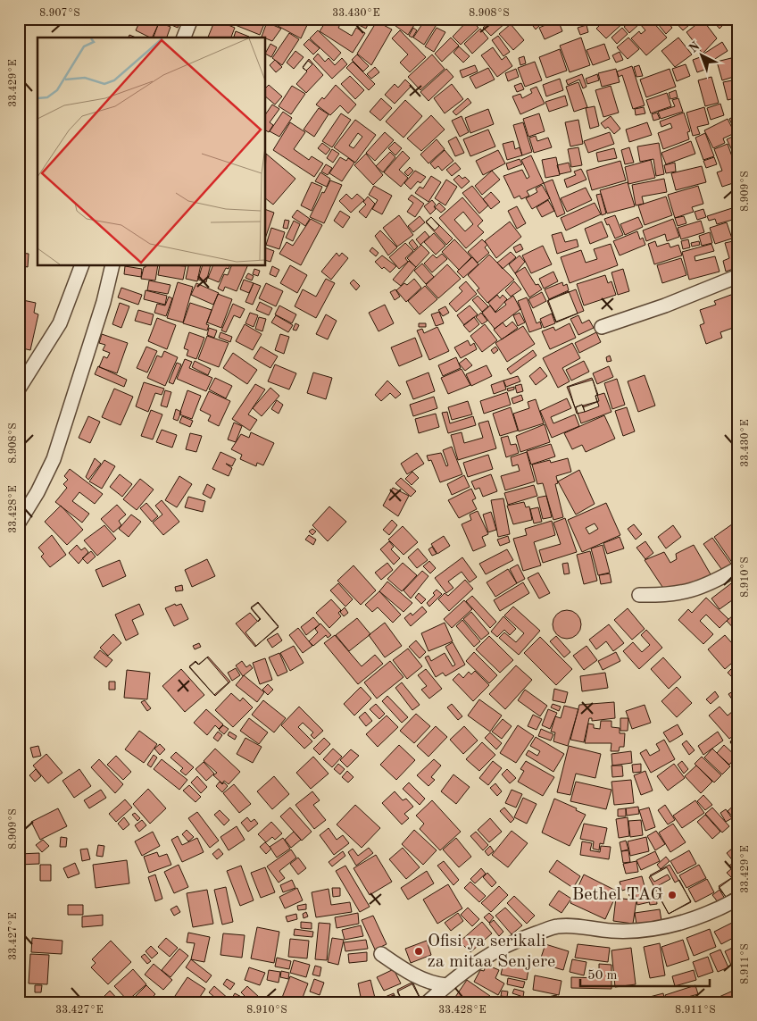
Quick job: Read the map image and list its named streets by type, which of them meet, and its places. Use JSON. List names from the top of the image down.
{
  "places": ["Bethel TAG", "Ofisi ya serikali za mitaa Senjere"],
  "scale_bar": "50 m",
  "north": "top left",
  "coordinates": [
    "8.907°S",
    "33.430°E",
    "8.908°S",
    "33.429°E",
    "8.909°S",
    "33.428°E",
    "8.910°S",
    "33.427°E",
    "8.911°S"
  ]
}
